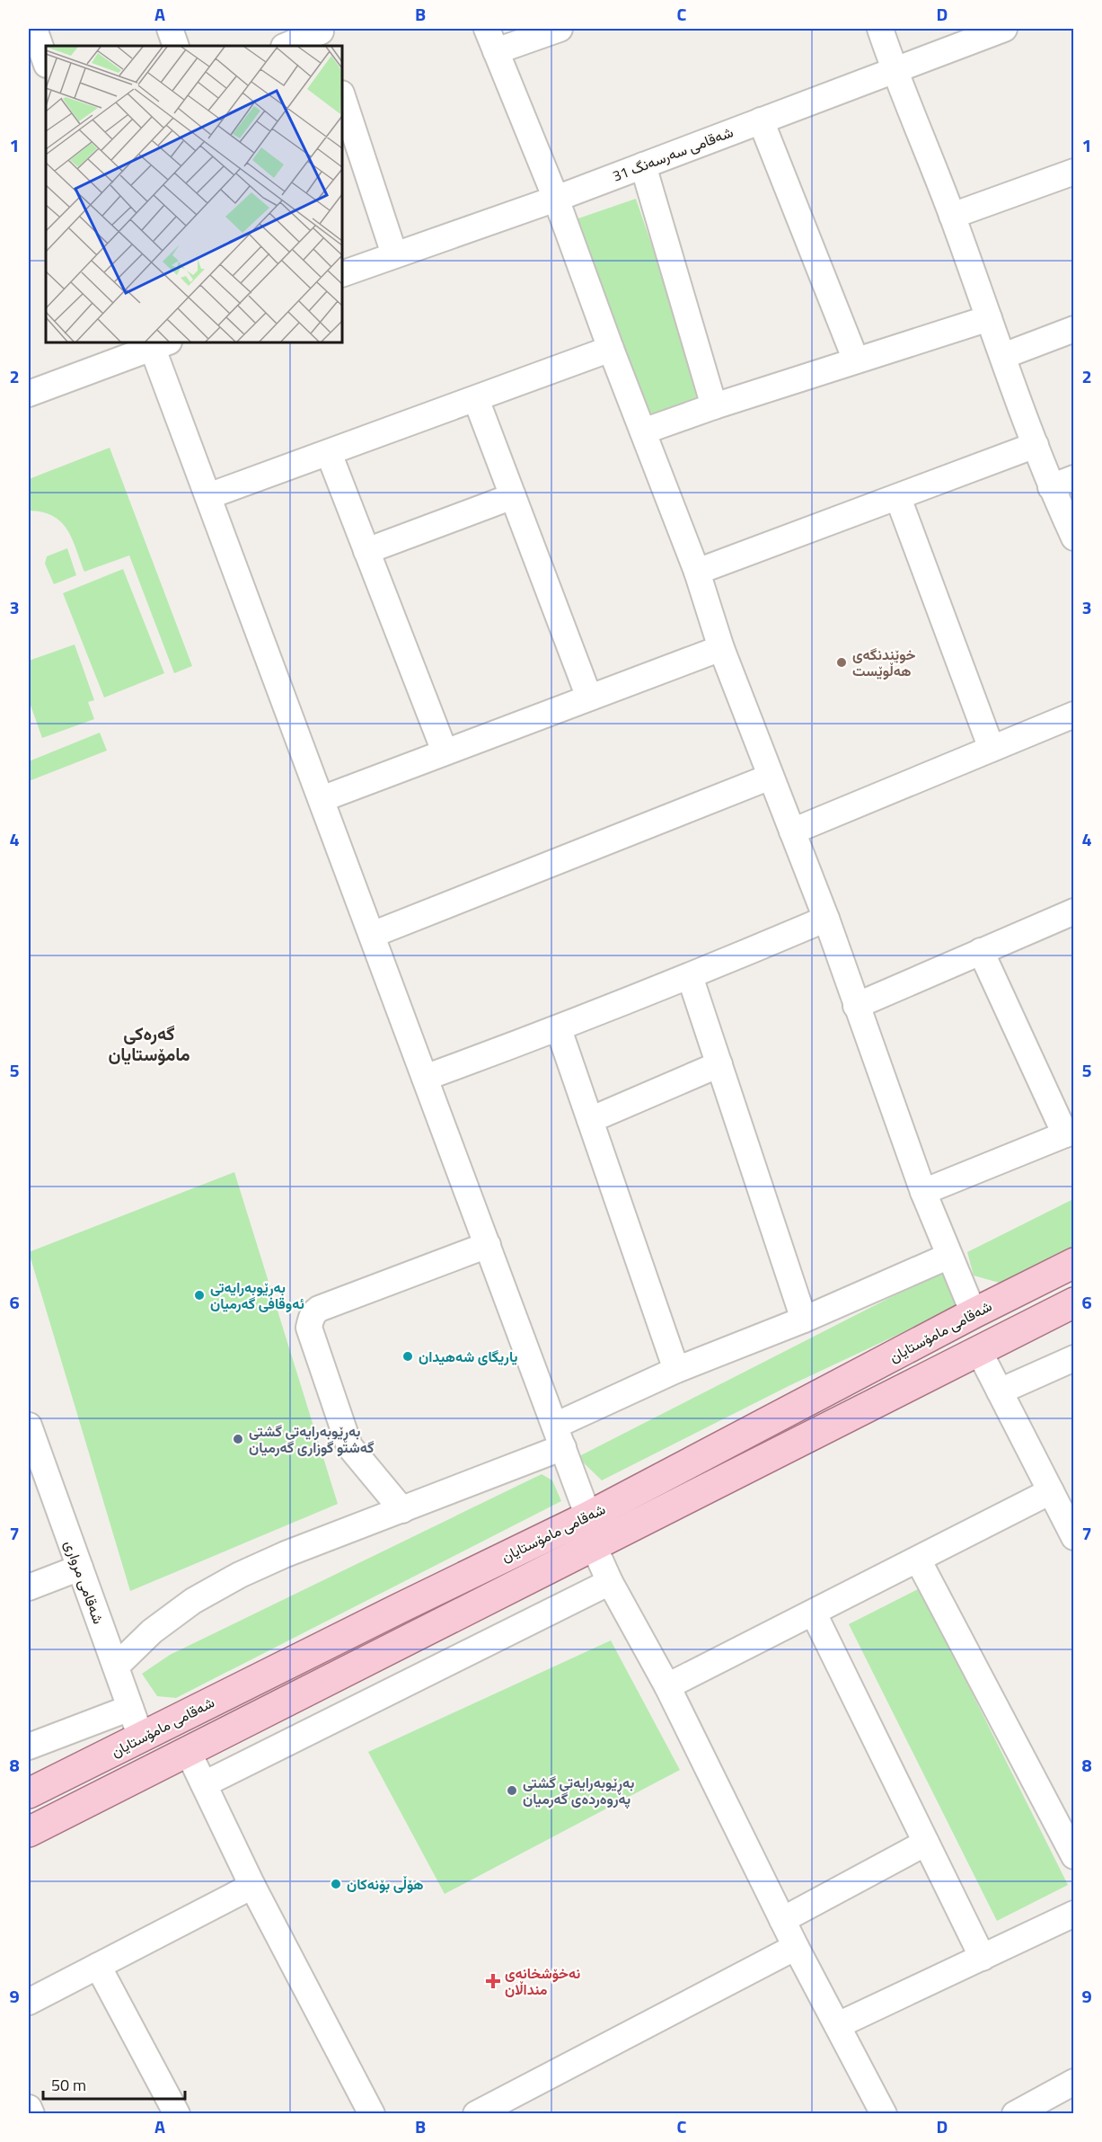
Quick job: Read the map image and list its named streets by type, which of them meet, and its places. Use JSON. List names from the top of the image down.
{
  "streets": {
    "main road": ["شەقامی مامۆستایان"],
    "street": ["شەقامی سەرسەنگ 31", "شەقامی مرواری"]
  },
  "crossings": [
    ["شەقامی مامۆستایان", "شەقامی مرواری"]
  ],
  "districts": ["گەرەکی مامۆستایان"],
  "places": {
    "other": [
      "خوێندنگەی هەڵوێست",
      "بەڕێوبەرایەتی ئەوقافی گەرمیان",
      "یاریگای شەهیدان",
      "بەڕێوبەرایەتی گشتی گەشتو گوزاری گەرمیان",
      "بەڕێوبەرایەتی گشتی پەروەردەی گەرمیان",
      "هۆڵی بۆنەکان"
    ],
    "health": ["نەخۆشخانەی منداڵان"]
  },
  "scale_bar": "50 m",
  "grid": {
    "columns": [
      "A",
      "B",
      "C",
      "D"
    ],
    "rows": [
      "1",
      "2",
      "3",
      "4",
      "5",
      "6",
      "7",
      "8",
      "9"
    ]
  }
}
